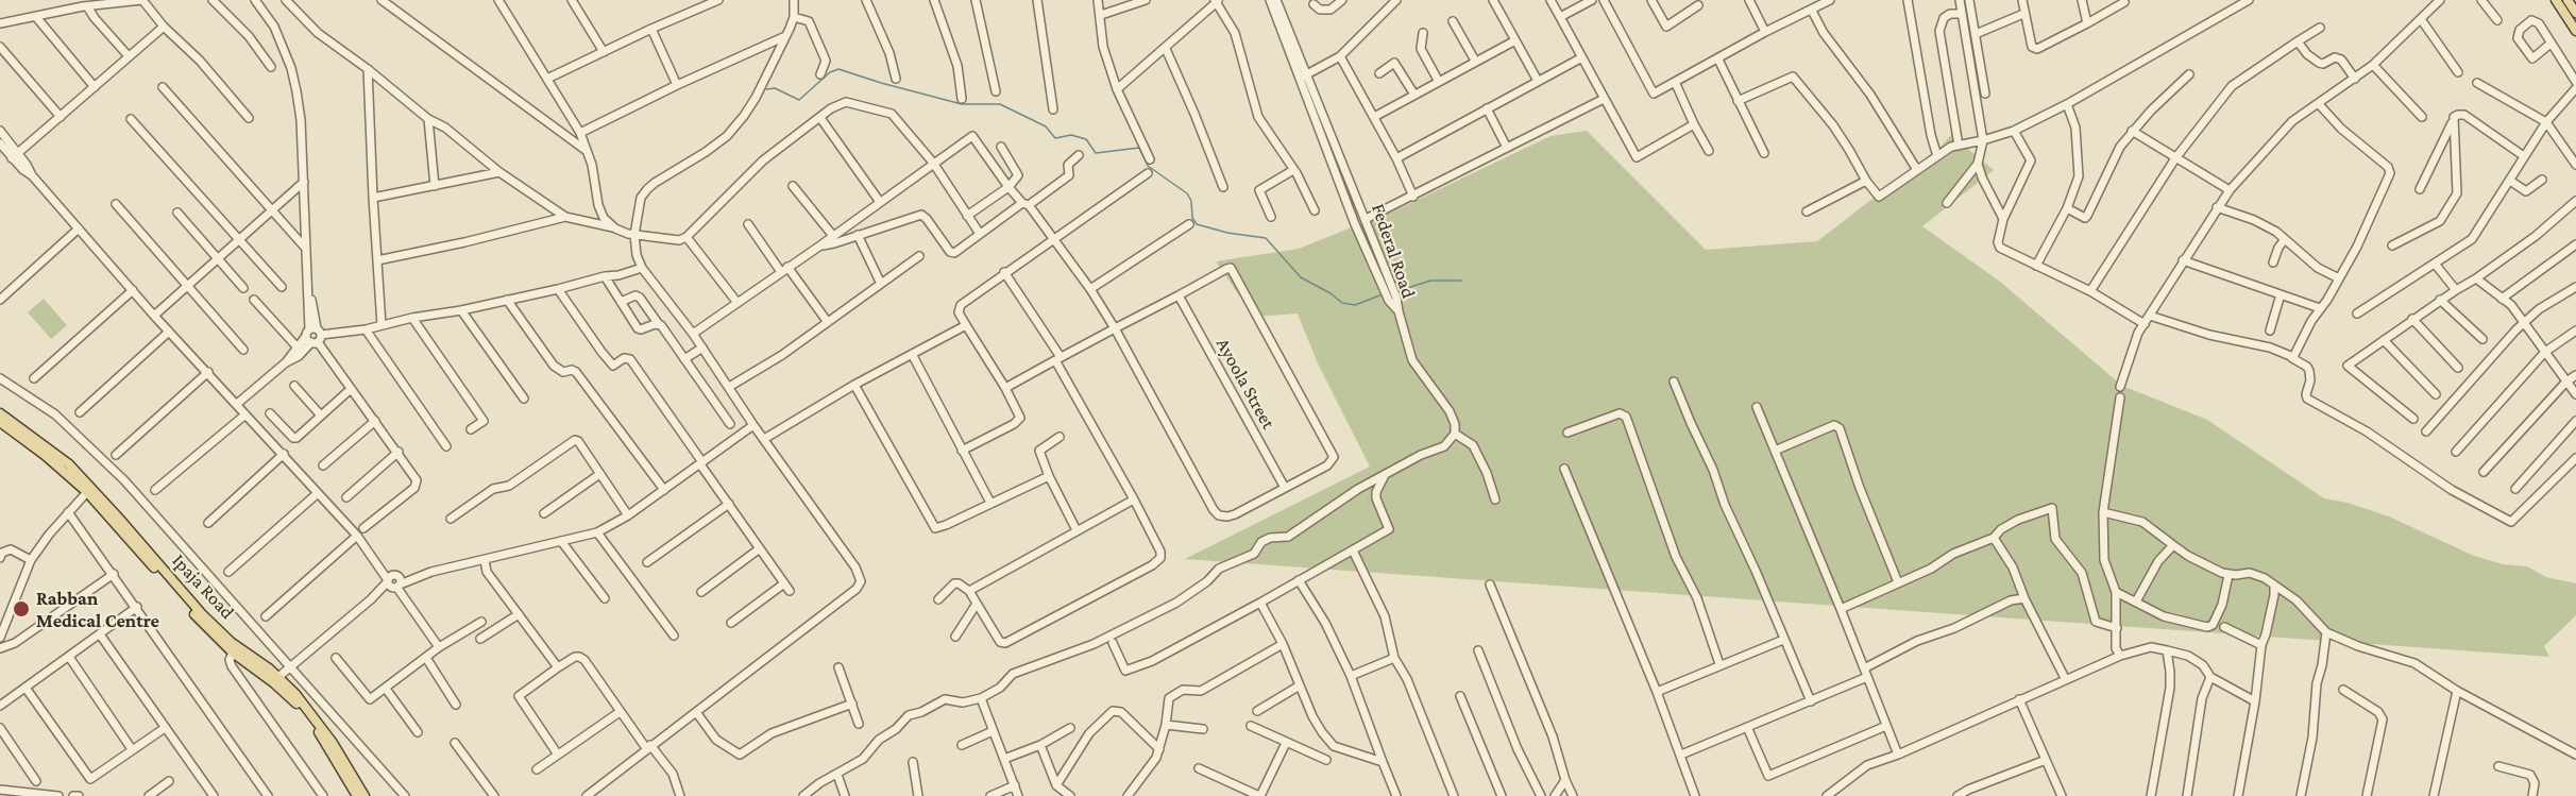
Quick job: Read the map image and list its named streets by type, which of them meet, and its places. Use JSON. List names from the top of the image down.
{
  "streets": {
    "main road": ["Ipaja Road"],
    "street": ["Federal Road", "Ayoola Street"]
  },
  "places": ["Rabban Medical Centre"]
}
